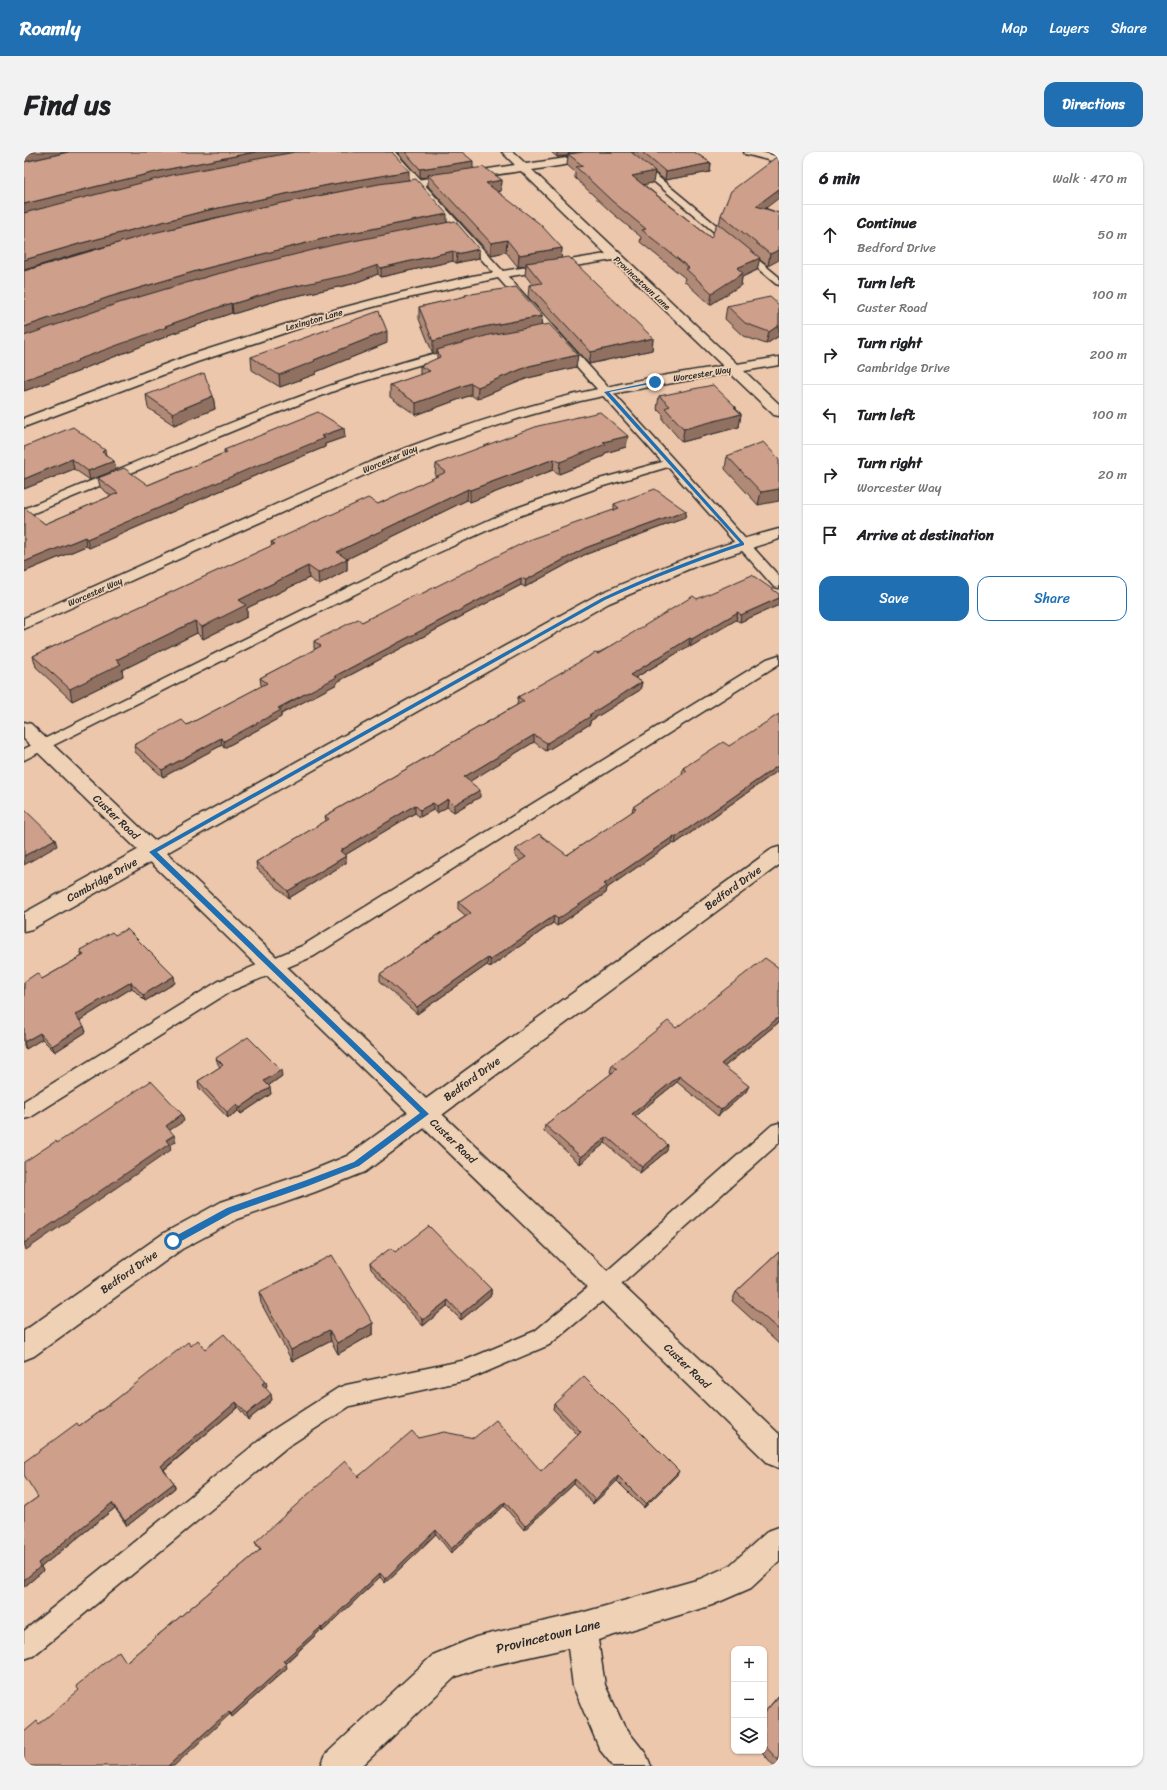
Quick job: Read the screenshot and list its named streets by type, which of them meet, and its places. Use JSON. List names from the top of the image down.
{
  "streets": {
    "street": [
      "Provincetown Lane",
      "Lexington Lane",
      "Worcester Way",
      "Custer Road",
      "Cambridge Drive",
      "Bedford Drive"
    ]
  },
  "crossings": [
    ["Provincetown Lane", "Lexington Lane"],
    ["Provincetown Lane", "Worcester Way"],
    ["Custer Road", "Cambridge Drive"],
    ["Custer Road", "Bedford Drive"]
  ],
  "page": {
    "header": "Roamly",
    "nav": ["Map", "Layers", "Share"],
    "title": "Find us",
    "buttons": [
      "Directions",
      ["Save", "Share"]
    ],
    "heading": ["6 min", "Walk · 470 m"],
    "list": [
      ["Continue", "Bedford Drive", "50 m"],
      ["Turn left", "Custer Road", "100 m"],
      ["Turn right", "Cambridge Drive", "200 m"],
      ["Turn left", "100 m"],
      ["Turn right", "Worcester Way", "20 m"],
      "Arrive at destination"
    ],
    "map_buttons": ["+", "−"]
  }
}
